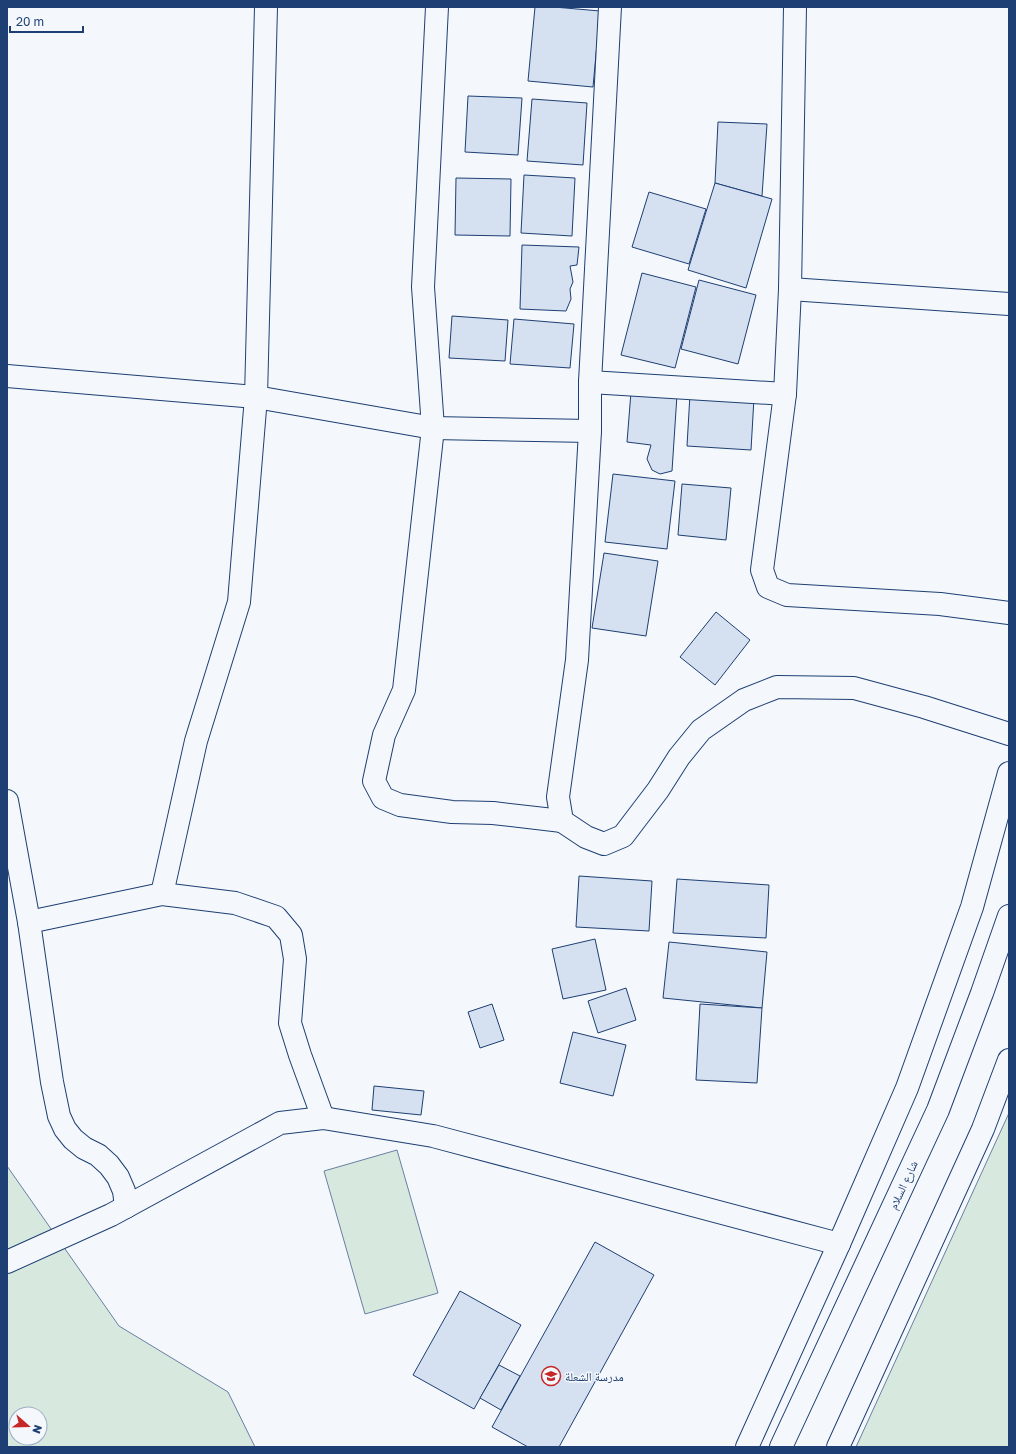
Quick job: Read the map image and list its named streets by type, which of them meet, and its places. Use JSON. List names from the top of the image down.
{
  "streets": {
    "main road": ["شارع السلام"]
  },
  "places": {
    "school or university": ["مدرسة الشعلة"]
  },
  "scale_bar": "20 m",
  "north": "right"
}
